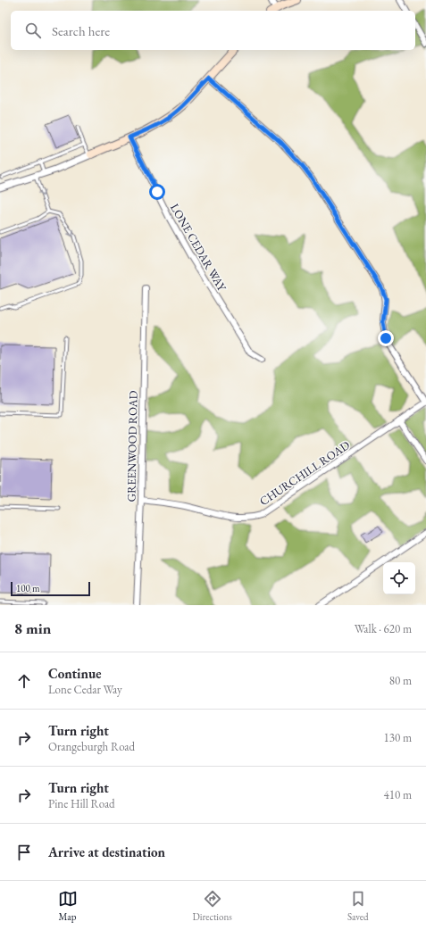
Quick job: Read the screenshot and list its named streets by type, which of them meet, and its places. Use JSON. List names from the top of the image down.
{
  "streets": {
    "street": ["LONE CEDAR WAY", "GREENWOOD ROAD", "CHURCHILL ROAD"]
  },
  "crossings": [
    ["GREENWOOD ROAD", "CHURCHILL ROAD"]
  ],
  "scale_bar": "100 m",
  "page": {
    "search": "Search here",
    "scale": "100 m",
    "heading": ["8 min", "Walk · 620 m"],
    "list": [
      ["Continue", "Lone Cedar Way", "80 m"],
      ["Turn right", "Orangeburgh Road", "130 m"],
      ["Turn right", "Pine Hill Road", "410 m"],
      "Arrive at destination"
    ],
    "nav": ["Map", "Directions", "Saved"]
  }
}
